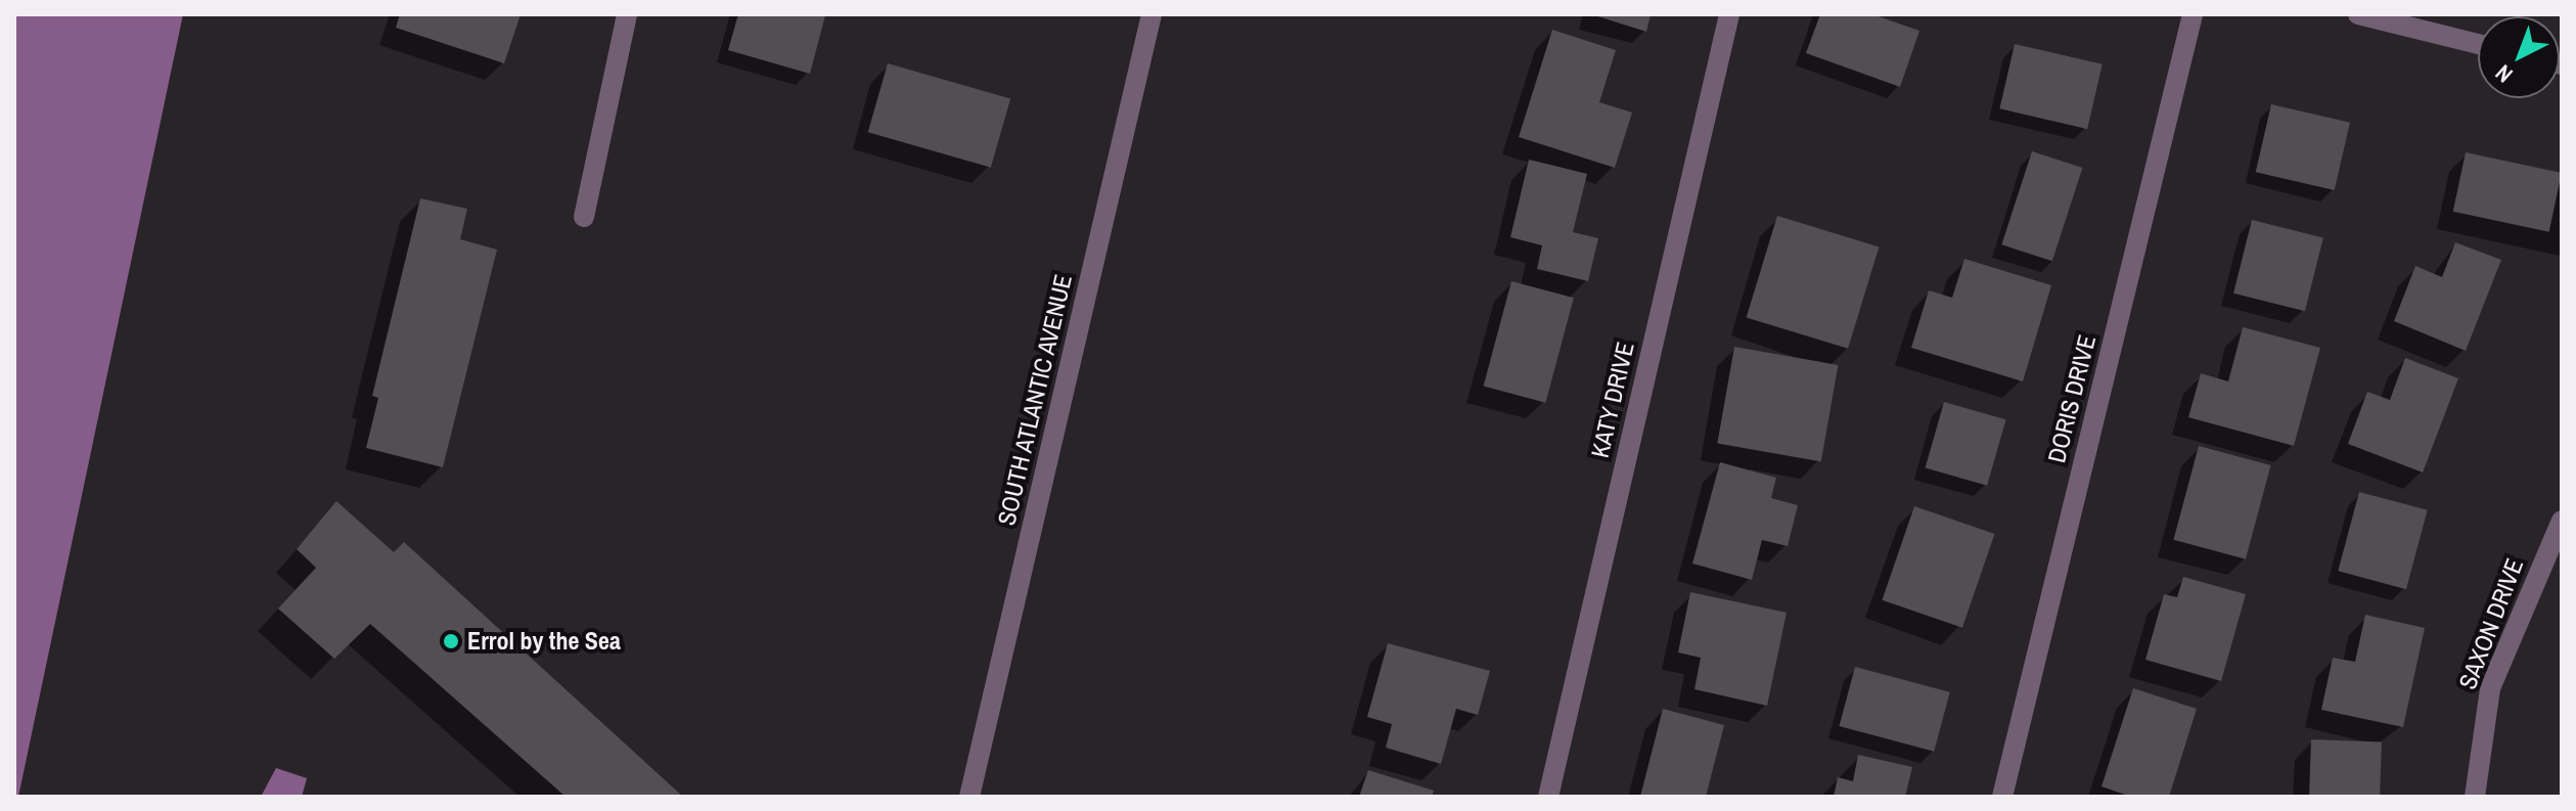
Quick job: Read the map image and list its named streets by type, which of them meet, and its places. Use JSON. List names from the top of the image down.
{
  "streets": {
    "street": [
      "DORIS DRIVE",
      "SOUTH ATLANTIC AVENUE",
      "KATY DRIVE",
      "SAXON DRIVE"
    ]
  },
  "places": ["Errol by the Sea"],
  "north": "bottom left"
}
